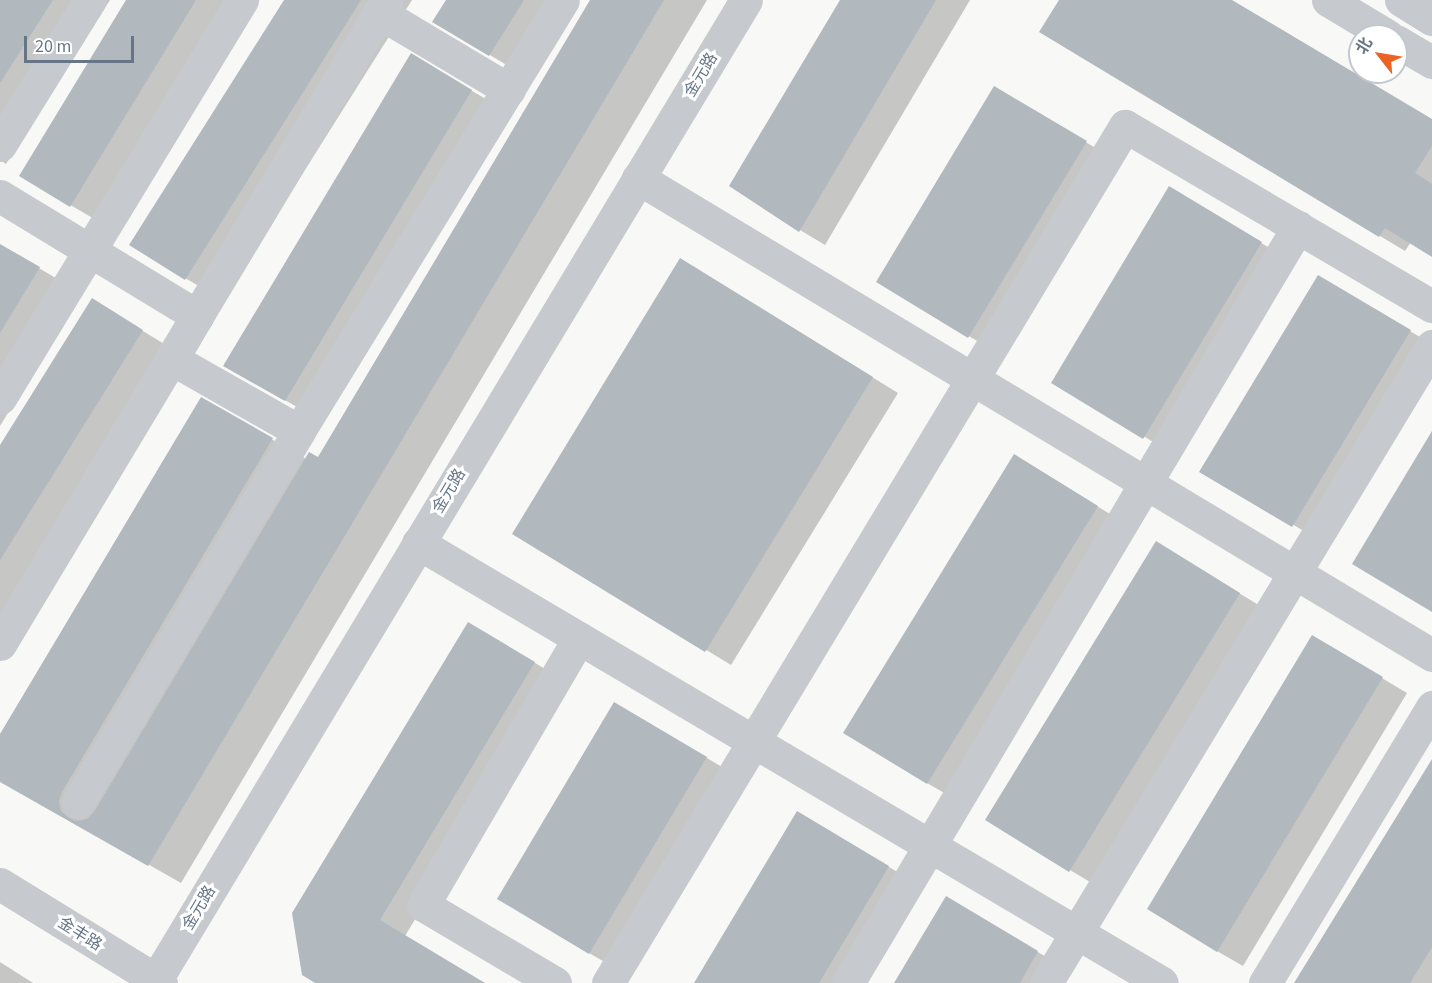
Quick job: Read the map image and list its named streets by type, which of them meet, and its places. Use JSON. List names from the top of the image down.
{
  "streets": {
    "street": ["金元路", "金丰路"]
  },
  "crossings": [
    ["金元路", "金丰路"]
  ],
  "scale_bar": "20 m",
  "north": "top left"
}
